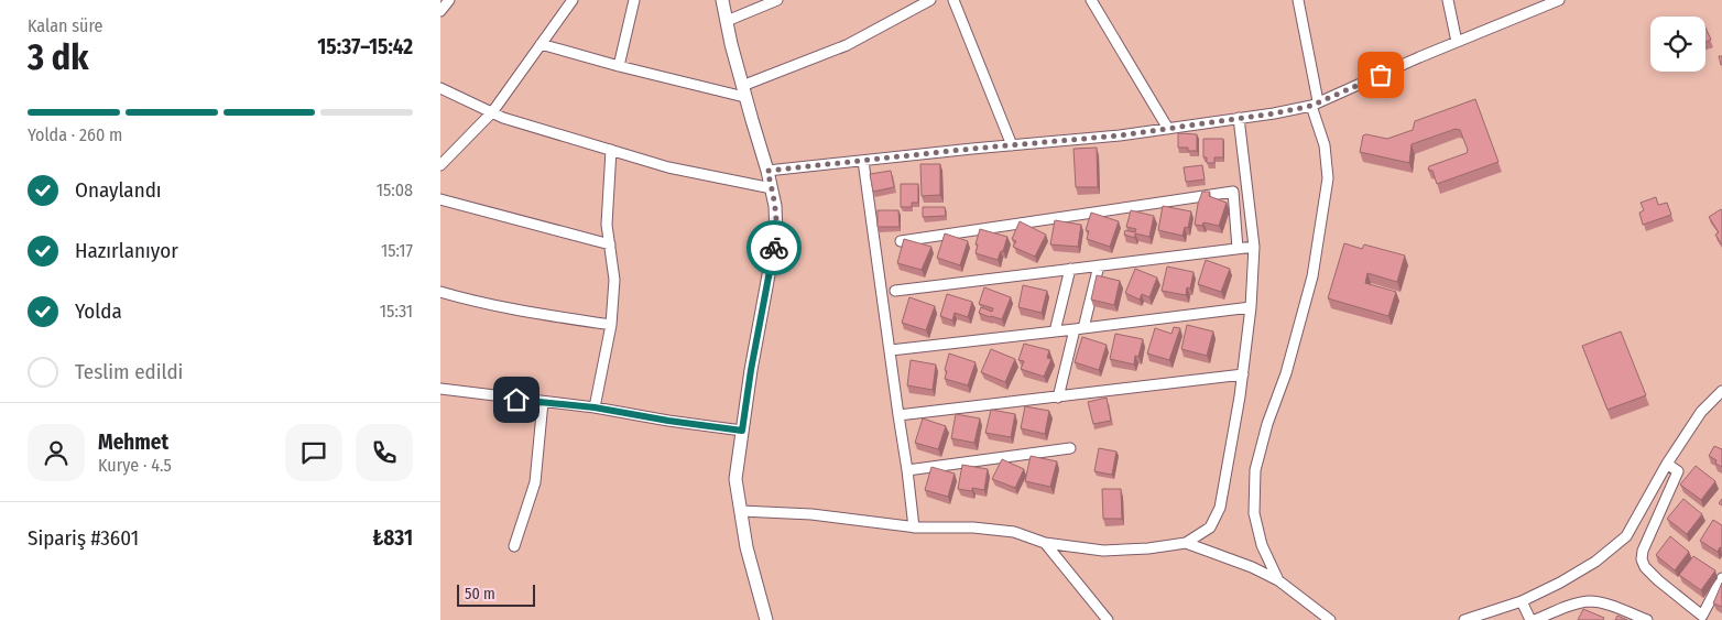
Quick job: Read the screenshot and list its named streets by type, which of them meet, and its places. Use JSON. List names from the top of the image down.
{
  "scale_bar": "50 m",
  "page": {
    "heading": ["3 dk", "Kalan süre", "15:37–15:42"],
    "panel": [
      "Mehmet",
      "Kurye · 4.5",
      "Sipariş #3601",
      "₺831"
    ],
    "bar": "Yolda · 260 m",
    "list": [
      ["Onaylandı", "15:08"],
      ["Hazırlanıyor", "15:17"],
      ["Yolda", "15:31"],
      "Teslim edildi"
    ],
    "scale": "50 m"
  }
}
